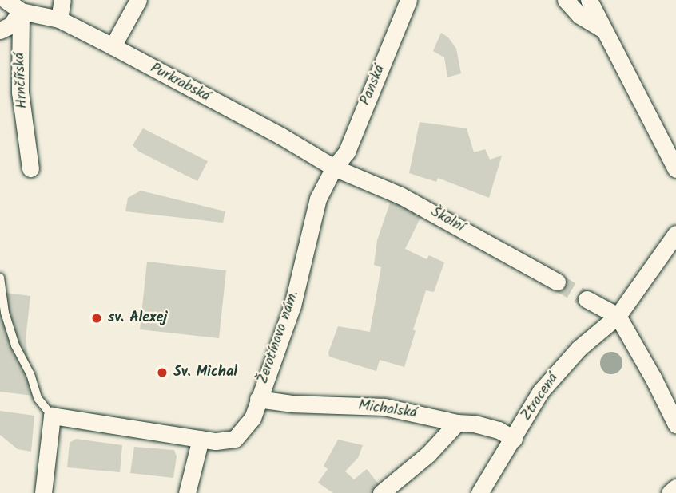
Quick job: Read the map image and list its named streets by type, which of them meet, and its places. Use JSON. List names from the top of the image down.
{
  "streets": {
    "street": [
      "Hrnčířská",
      "Purkrabská",
      "Panská",
      "Školní",
      "Žerotínovo nám.",
      "Ztracená",
      "Michalská"
    ]
  },
  "crossings": [
    ["Hrnčířská", "Purkrabská"],
    ["Purkrabská", "Panská"],
    ["Purkrabská", "Školní"],
    ["Purkrabská", "Žerotínovo nám."],
    ["Panská", "Školní"],
    ["Panská", "Žerotínovo nám."],
    ["Školní", "Žerotínovo nám."],
    ["Žerotínovo nám.", "Michalská"],
    ["Ztracená", "Michalská"]
  ],
  "places": ["sv. Alexej", "Sv. Michal"]
}
